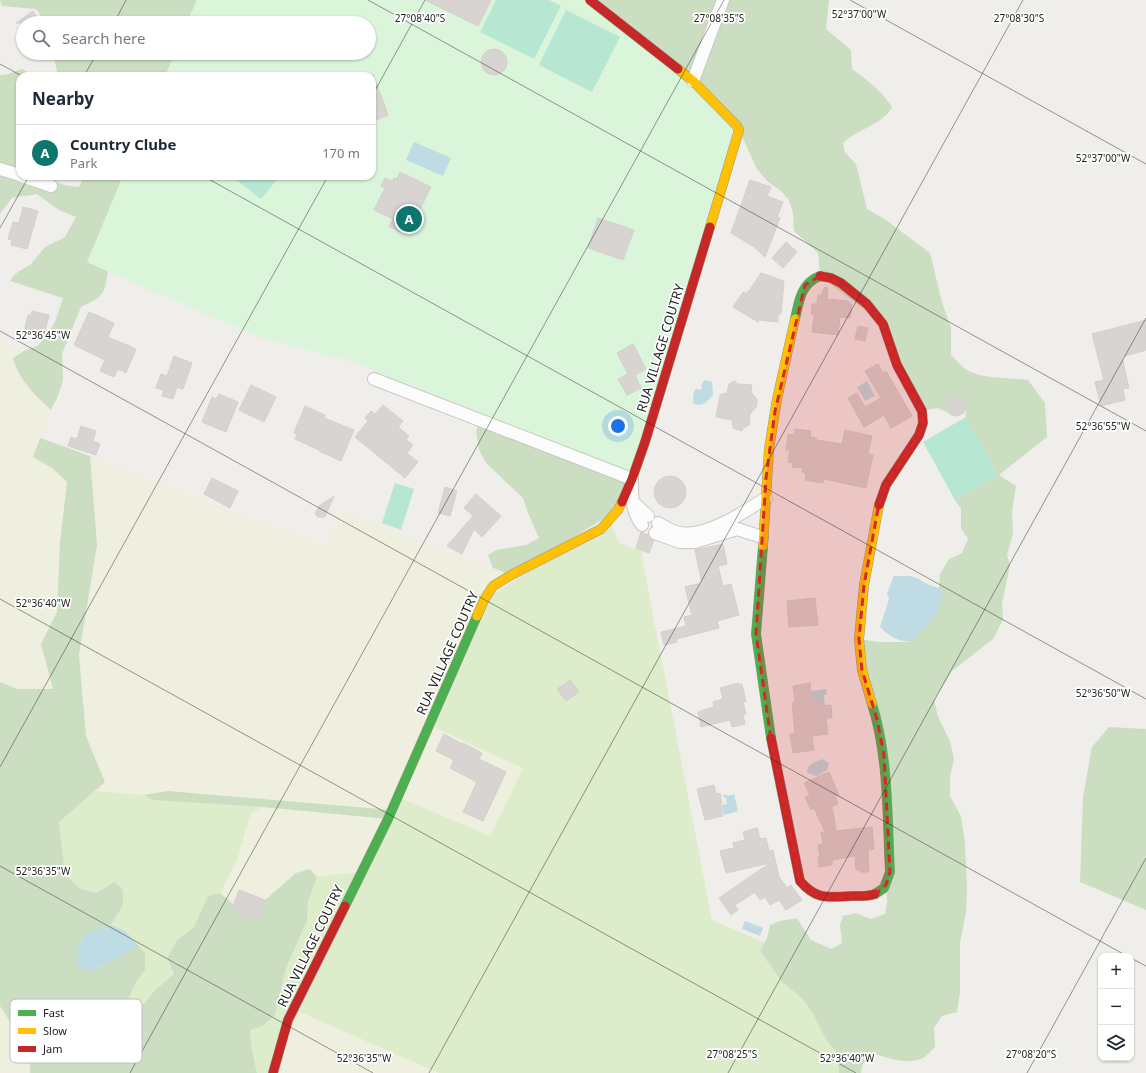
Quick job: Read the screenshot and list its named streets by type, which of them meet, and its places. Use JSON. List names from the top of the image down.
{
  "streets": {
    "street": ["RUA VILLAGE COUTRY"]
  },
  "legend": ["Fast", "Slow", "Jam"],
  "page": {
    "search": "Search here",
    "heading": "Nearby",
    "list": [
      {
        "mark": "A",
        "name": "Country Clube",
        "note": "Park",
        "value": "170 m"
      }
    ],
    "pins": "A",
    "map_buttons": ["+", "−"]
  },
  "coordinates": [
    "52°37'00\"W",
    "27°08'40\"S",
    "27°08'35\"S",
    "27°08'30\"S",
    "52°36'45\"W",
    "52°36'55\"W",
    "52°36'40\"W",
    "52°36'50\"W",
    "52°36'35\"W",
    "27°08'25\"S",
    "27°08'20\"S"
  ]
}
